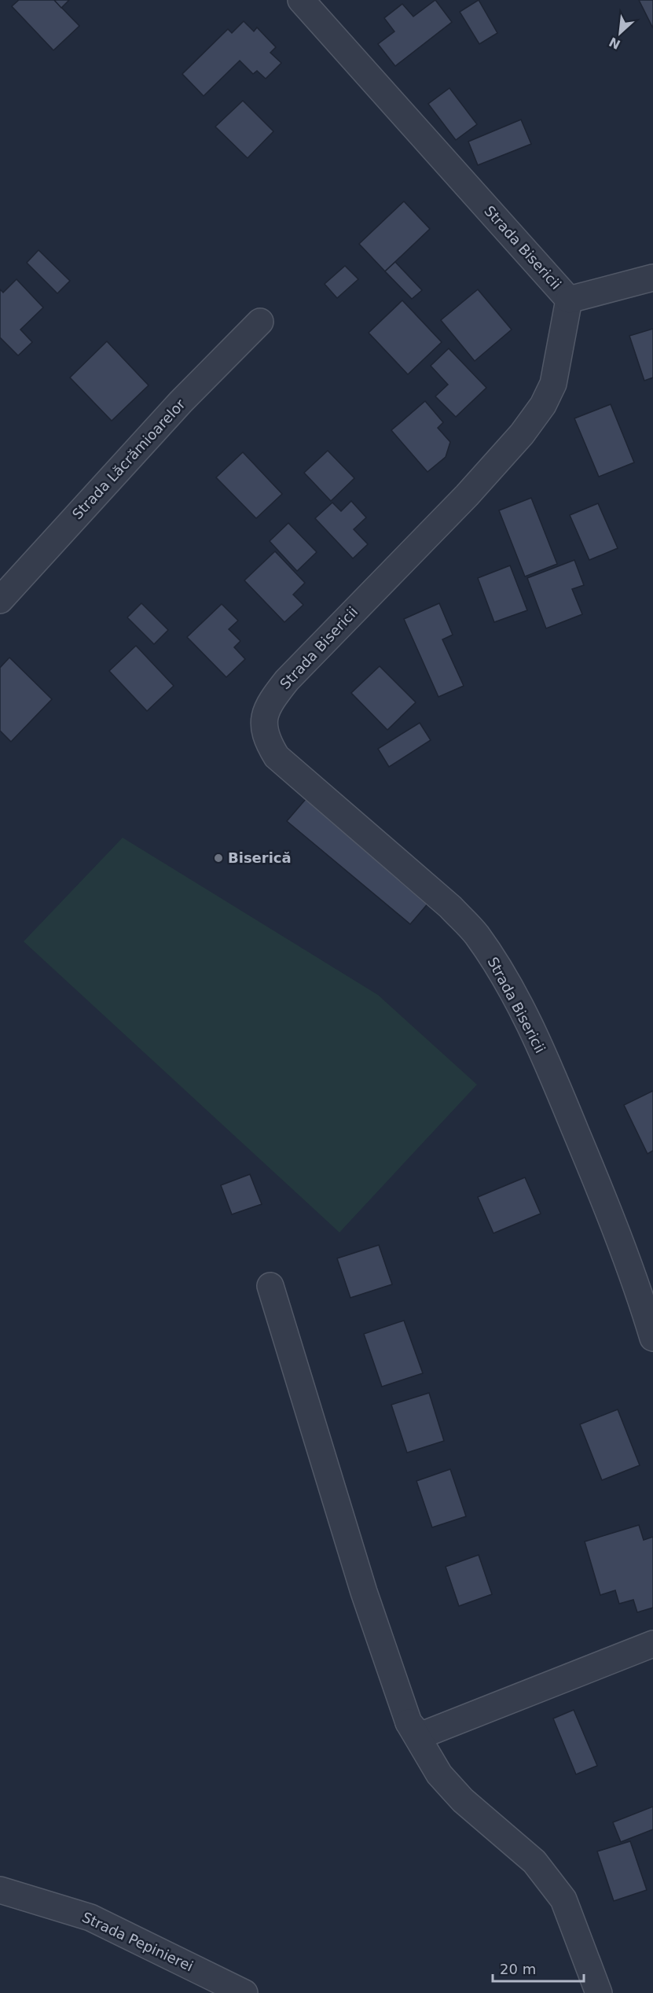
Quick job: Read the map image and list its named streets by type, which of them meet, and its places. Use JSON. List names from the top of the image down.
{
  "streets": {
    "street": ["Strada Bisericii", "Strada Lăcrămioarelor", "Strada Pepinierei"]
  },
  "places": ["Biserică"],
  "scale_bar": "20 m",
  "north": "bottom left"
}
